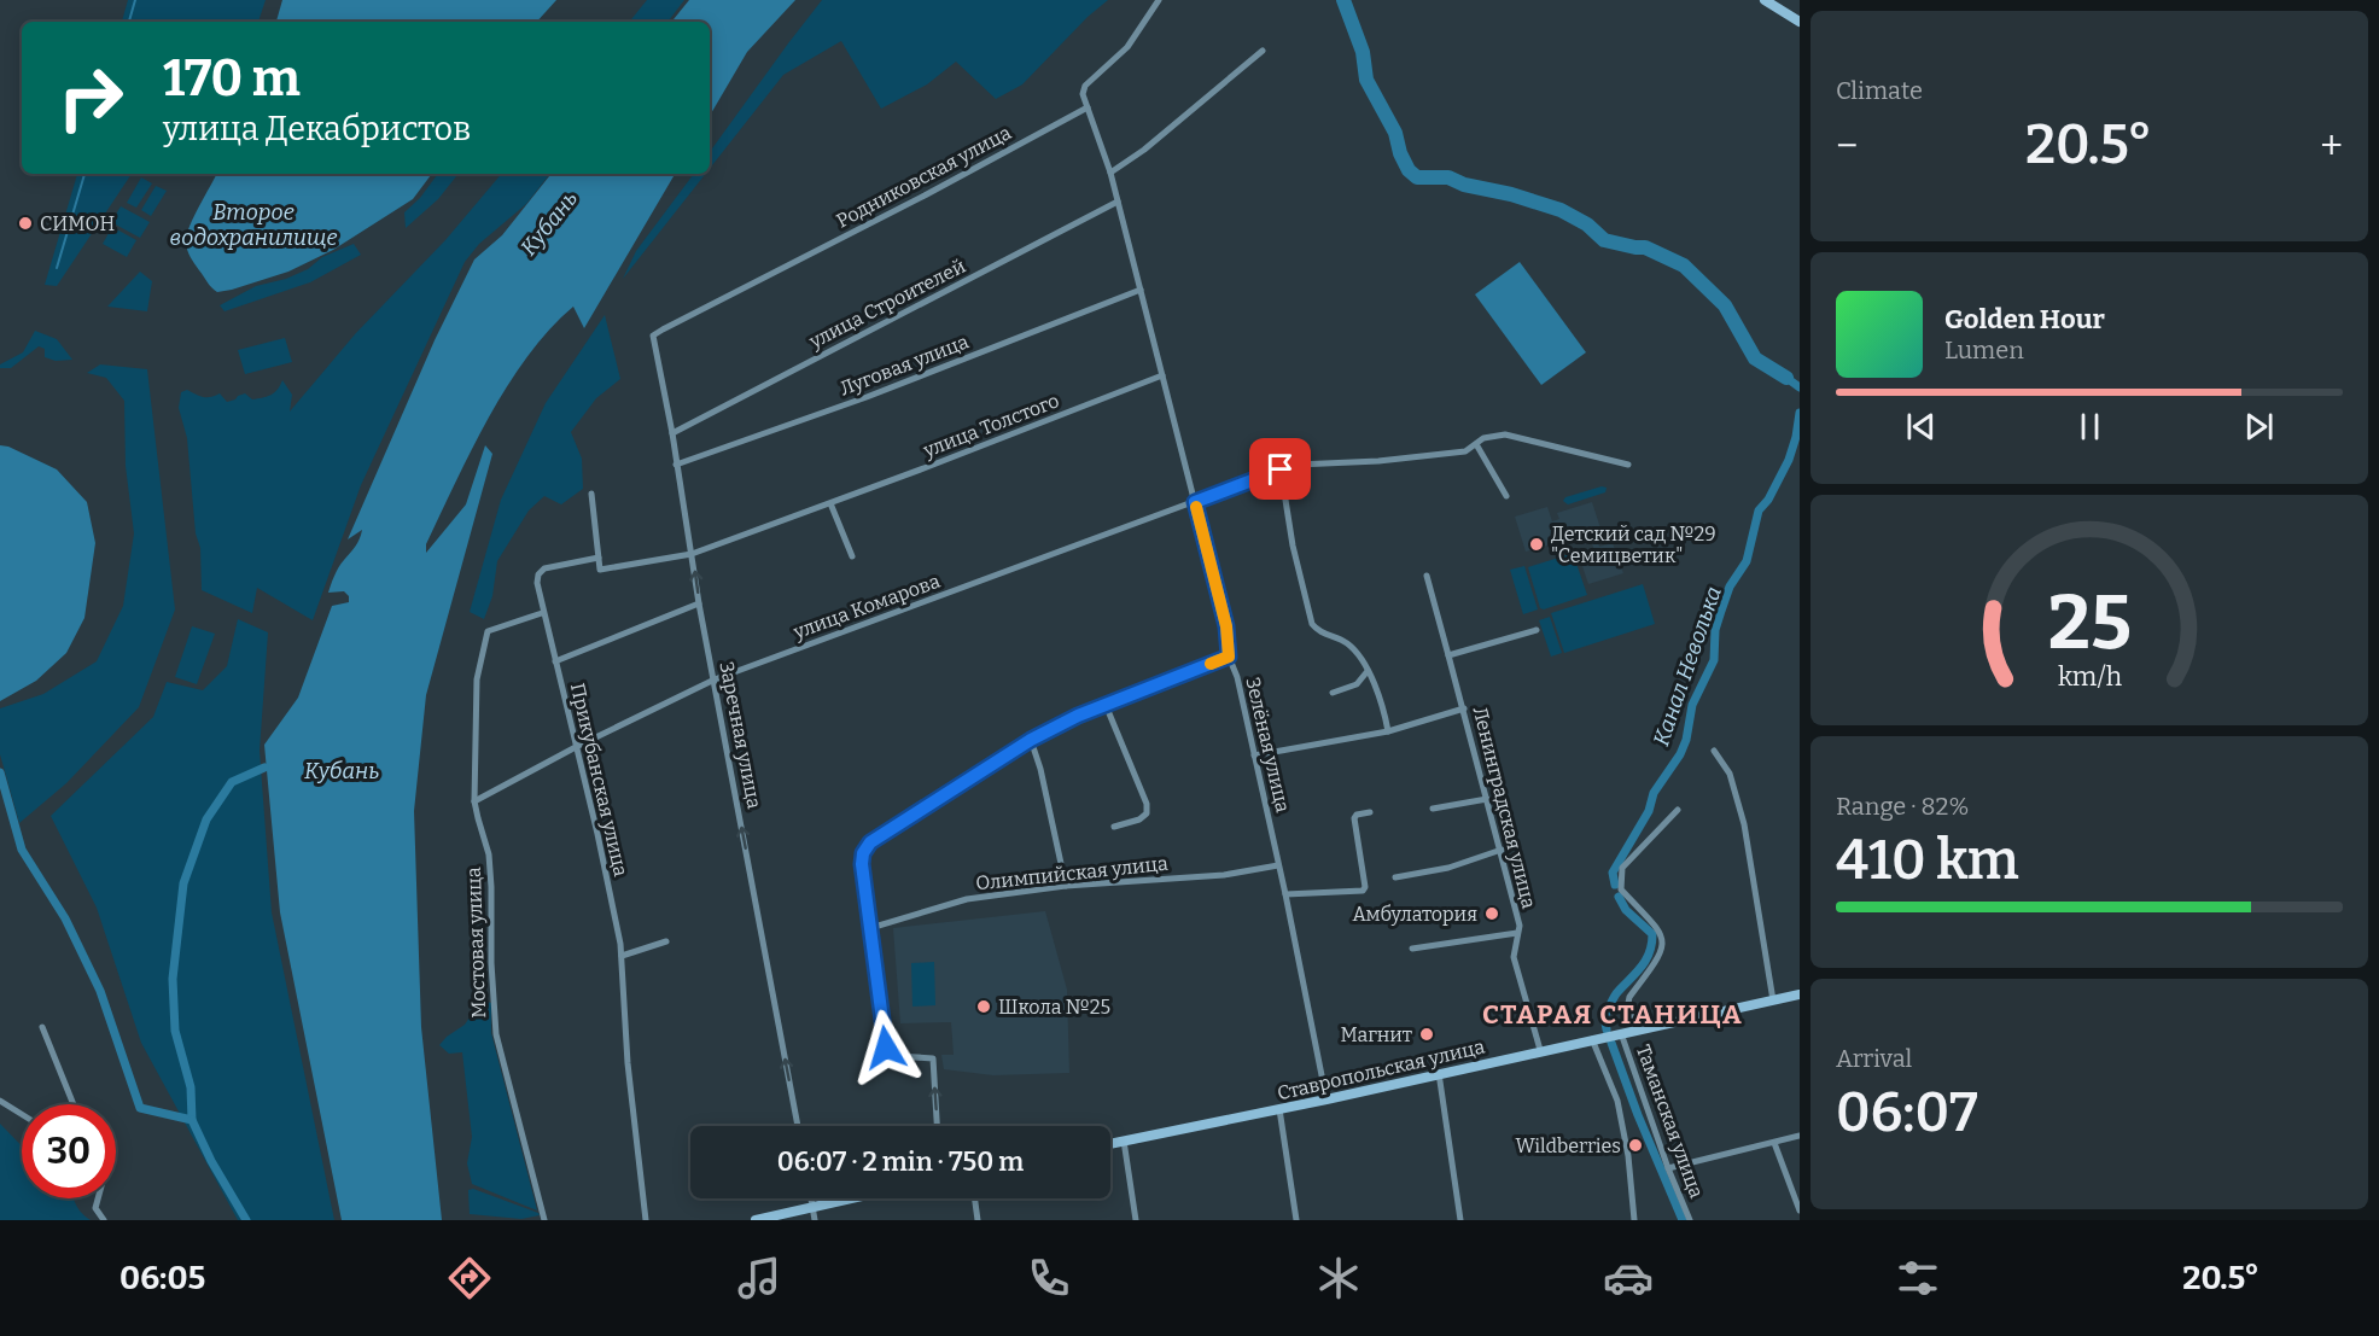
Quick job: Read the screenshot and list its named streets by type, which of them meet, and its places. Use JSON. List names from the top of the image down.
{
  "streets": {
    "main road": ["Ставропольская улица"],
    "street": [
      "Родниковская улица",
      "улица Строителей",
      "Луговая улица",
      "улица Толстого",
      "улица Комарова",
      "Заречная улица",
      "Зелёная улица",
      "Прикубанская улица",
      "Ленинградская улица",
      "Олимпийская улица",
      "Мостовая улица",
      "Таманская улица"
    ]
  },
  "crossings": [
    ["Родниковская улица", "Заречная улица"],
    ["Родниковская улица", "Зелёная улица"],
    ["улица Строителей", "Заречная улица"],
    ["улица Строителей", "Зелёная улица"],
    ["Луговая улица", "Заречная улица"],
    ["Луговая улица", "Зелёная улица"],
    ["улица Толстого", "Заречная улица"],
    ["улица Толстого", "Зелёная улица"],
    ["улица Толстого", "Прикубанская улица"],
    ["улица Комарова", "Заречная улица"],
    ["улица Комарова", "Зелёная улица"],
    ["улица Комарова", "Прикубанская улица"],
    ["улица Комарова", "Мостовая улица"],
    ["Зелёная улица", "Олимпийская улица"],
    ["Зелёная улица", "Ставропольская улица"],
    ["Прикубанская улица", "Мостовая улица"],
    ["Ленинградская улица", "Ставропольская улица"],
    ["Ставропольская улица", "Таманская улица"]
  ],
  "one_way": ["Заречная улица"],
  "districts": ["СТАРАЯ СТАНИЦА"],
  "water": ["Второе водохранилище", "Кубань", "Канал Неволька"],
  "places": [
    "СИМОН",
    "Детский сад №29 \"Семицветик\"",
    "Амбулатория",
    "Школа №25",
    "Магнит",
    "Wildberries"
  ],
  "page": {
    "tile": [
      "Climate",
      ["Range · 82%", "410 km"],
      ["Arrival", "06:07"]
    ],
    "turn": ["170 m", "улица Декабристов"],
    "heat": ["−", "20.5°", "+"],
    "song": ["Golden Hour", "Lumen"],
    "limit": "30",
    "trip": "06:07 · 2 min · 750 m",
    "tabs": ["06:05", "20.5°"],
    "gauge": ["25", "km/h"]
  }
}
